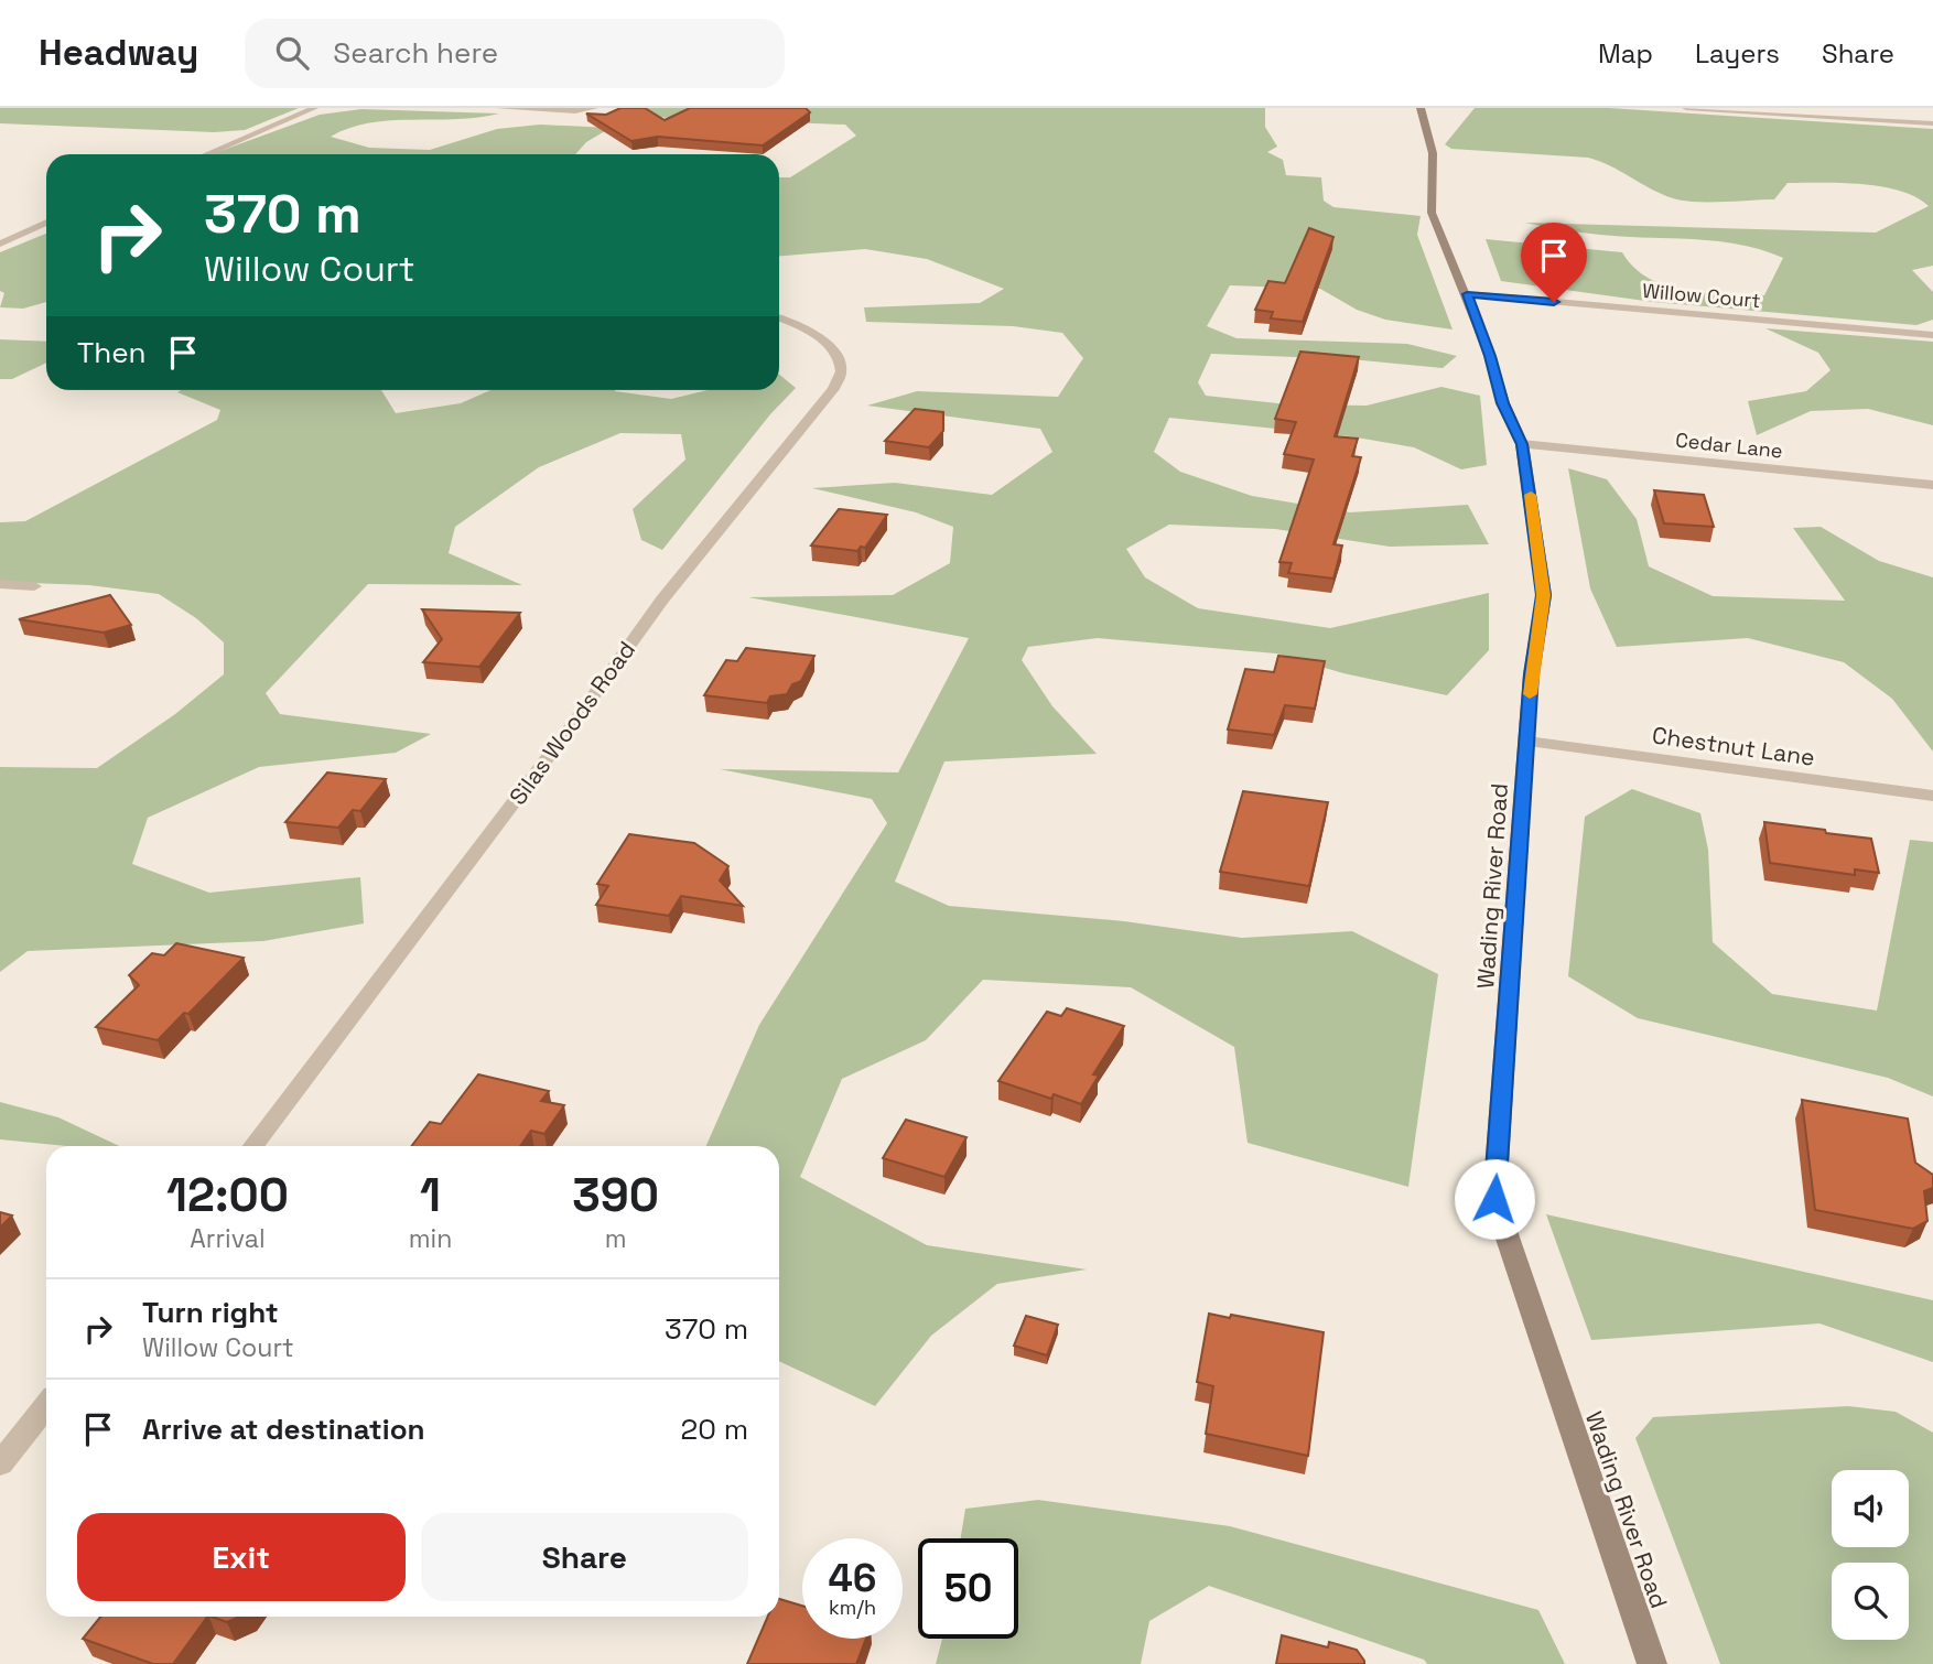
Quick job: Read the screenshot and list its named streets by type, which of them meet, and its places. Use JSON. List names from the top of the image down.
{
  "streets": {
    "main road": ["Wading River Road"],
    "street": [
      "Willow Court",
      "Cedar Lane",
      "Silas Woods Road",
      "Chestnut Lane"
    ]
  },
  "crossings": [
    ["Willow Court", "Wading River Road"],
    ["Cedar Lane", "Wading River Road"],
    ["Chestnut Lane", "Wading River Road"]
  ],
  "page": {
    "header": "Headway",
    "search": "Search here",
    "nav": ["Map", "Layers", "Share"],
    "turn": ["370 m", "Willow Court"],
    "then": "Then",
    "eta": [
      "12:00",
      "Arrival",
      "1",
      "min",
      "390",
      "m"
    ],
    "list": [
      {
        "name": "Turn right",
        "note": "Willow Court",
        "value": "370 m"
      },
      {
        "name": "Arrive at destination",
        "value": "20 m"
      }
    ],
    "buttons": ["Exit", "Share"],
    "speed": "46 km/h",
    "limit": "50"
  }
}
